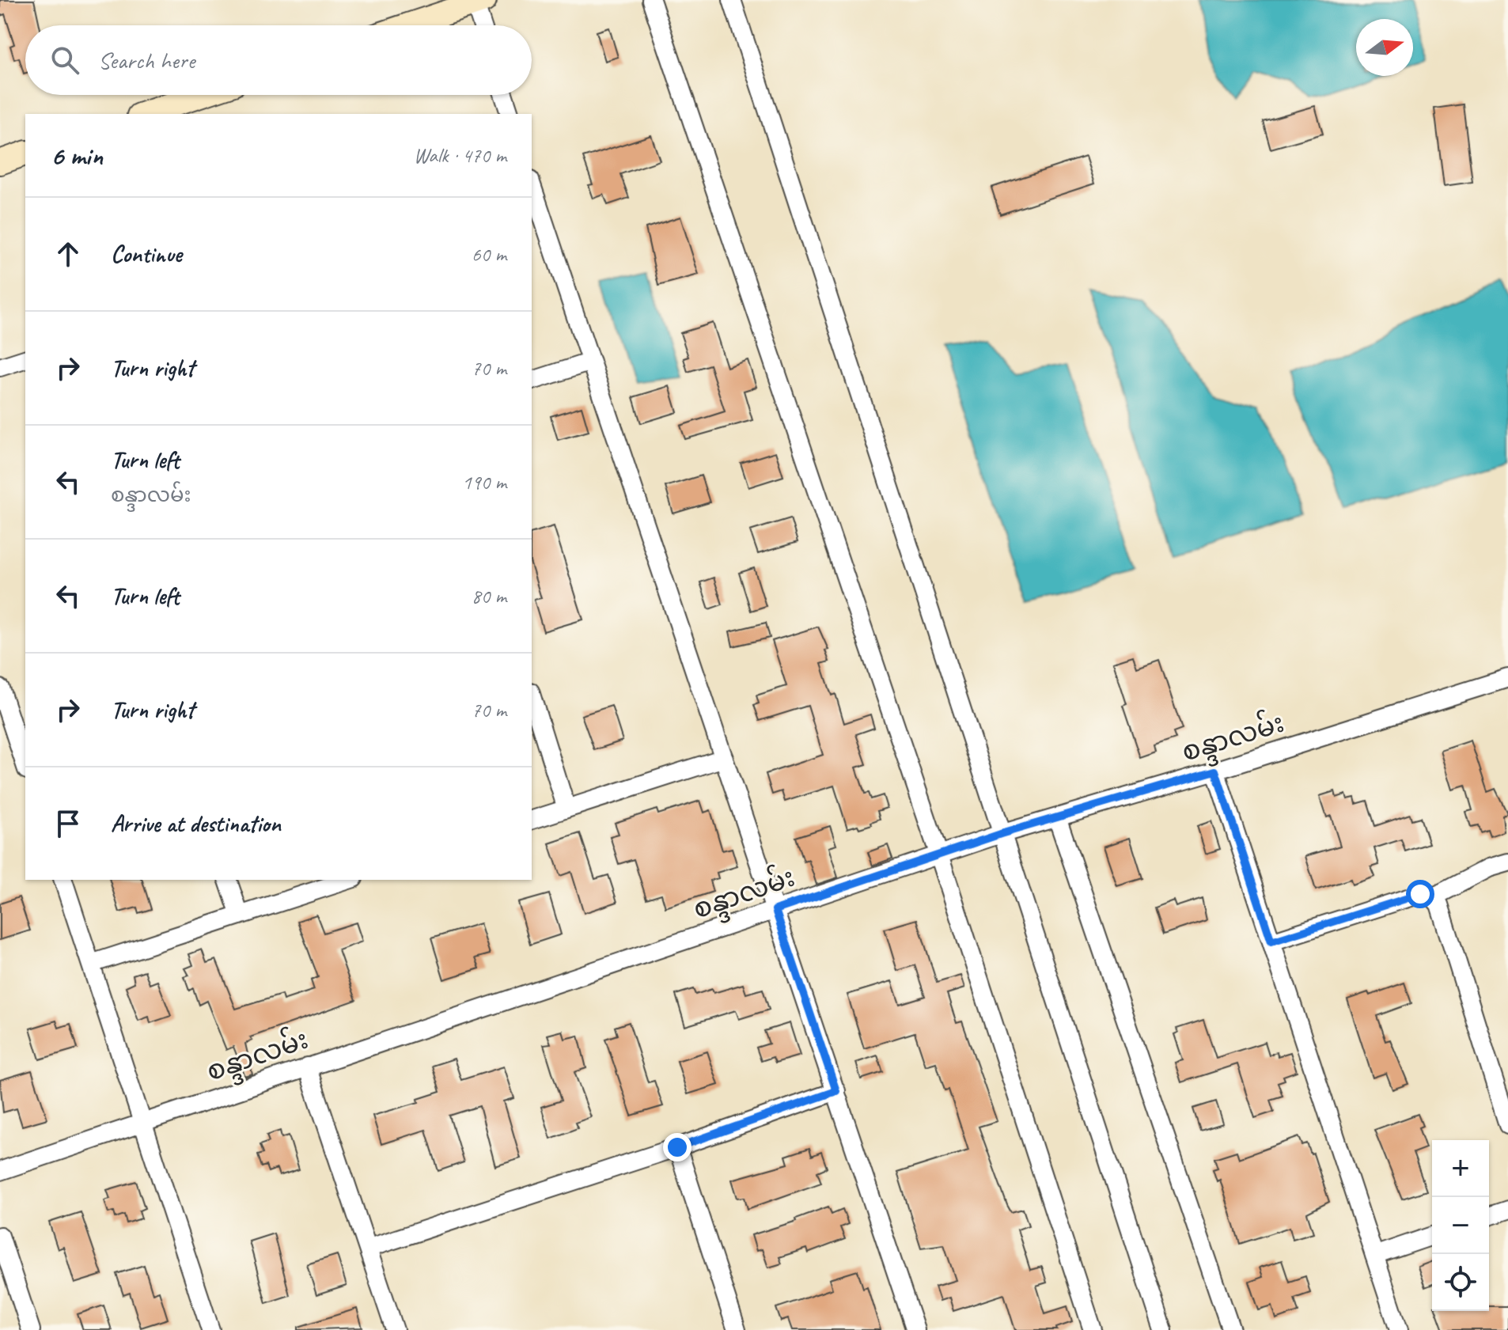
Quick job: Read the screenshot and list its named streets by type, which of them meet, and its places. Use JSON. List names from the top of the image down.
{
  "streets": {
    "street": ["စန္ဒာလမ်း"]
  },
  "north": "right",
  "page": {
    "search": "Search here",
    "heading": ["6 min", "Walk · 470 m"],
    "list": [
      ["Continue", "60 m"],
      ["Turn right", "70 m"],
      ["Turn left", "စန္ဒာလမ်း", "190 m"],
      ["Turn left", "80 m"],
      ["Turn right", "70 m"],
      "Arrive at destination"
    ],
    "map_buttons": ["+", "−"]
  }
}
